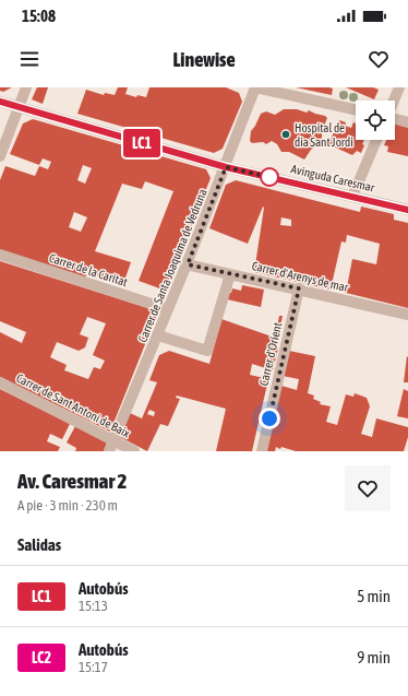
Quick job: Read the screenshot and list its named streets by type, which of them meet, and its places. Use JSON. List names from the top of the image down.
{
  "streets": {
    "street": [
      "Avinguda Caresmar",
      "Carrer de Santa Joaquima de Vedruna",
      "Carrer de la Caritat",
      "Carrer d'Arenys de mar",
      "Carrer d'Orient",
      "Carrer de Sant Antoni de Baix"
    ]
  },
  "crossings": [
    ["Avinguda Caresmar", "Carrer de Santa Joaquima de Vedruna"],
    ["Carrer de Santa Joaquima de Vedruna", "Carrer de la Caritat"],
    ["Carrer de Santa Joaquima de Vedruna", "Carrer d'Arenys de mar"],
    ["Carrer de Santa Joaquima de Vedruna", "Carrer de Sant Antoni de Baix"],
    ["Carrer d'Arenys de mar", "Carrer d'Orient"]
  ],
  "places": ["Hospital de dia Sant Jordi"],
  "lines": ["bus line LC1"],
  "page": {
    "status": "15:08",
    "header": "Linewise",
    "on_map": "LC1",
    "heading": [
      ["Av. Caresmar 2", "A pie · 3 min · 230 m"],
      "Salidas"
    ],
    "list": [
      {
        "mark": "LC1",
        "name": "Autobús",
        "note": "15:13",
        "value": "5 min"
      },
      {
        "mark": "LC2",
        "name": "Autobús",
        "note": "15:17",
        "value": "9 min"
      }
    ]
  }
}
